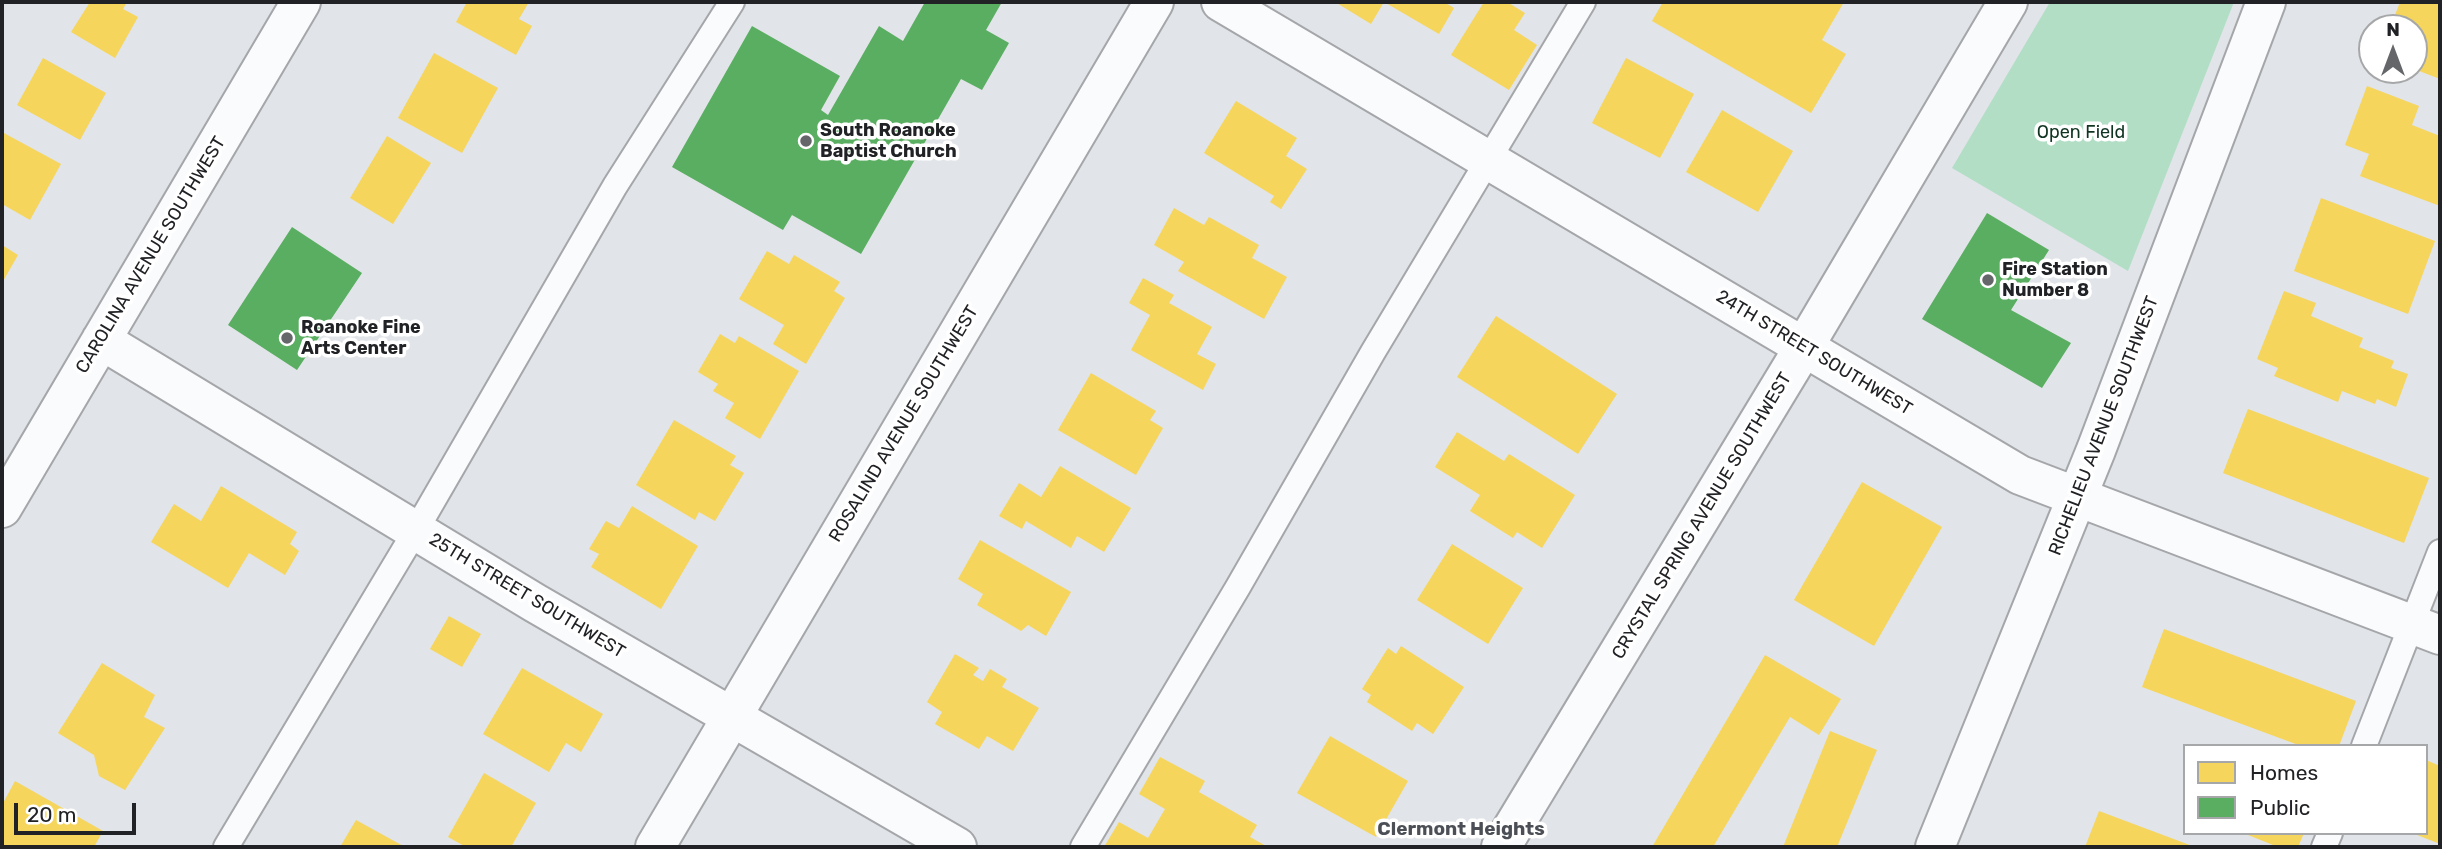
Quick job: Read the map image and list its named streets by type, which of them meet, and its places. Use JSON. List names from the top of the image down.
{
  "streets": {
    "street": [
      "CAROLINA AVENUE SOUTHWEST",
      "24TH STREET SOUTHWEST",
      "ROSALIND AVENUE SOUTHWEST",
      "RICHELIEU AVENUE SOUTHWEST",
      "CRYSTAL SPRING AVENUE SOUTHWEST",
      "25TH STREET SOUTHWEST"
    ]
  },
  "crossings": [
    ["CAROLINA AVENUE SOUTHWEST", "25TH STREET SOUTHWEST"],
    ["24TH STREET SOUTHWEST", "RICHELIEU AVENUE SOUTHWEST"],
    ["24TH STREET SOUTHWEST", "CRYSTAL SPRING AVENUE SOUTHWEST"],
    ["ROSALIND AVENUE SOUTHWEST", "25TH STREET SOUTHWEST"]
  ],
  "districts": ["Clermont Heights"],
  "parks": ["Open Field"],
  "places": ["South Roanoke Baptist Church", "Fire Station Number 8", "Roanoke Fine Arts Center"],
  "legend": ["Homes", "Public"],
  "scale_bar": "20 m",
  "north": "top"
}
